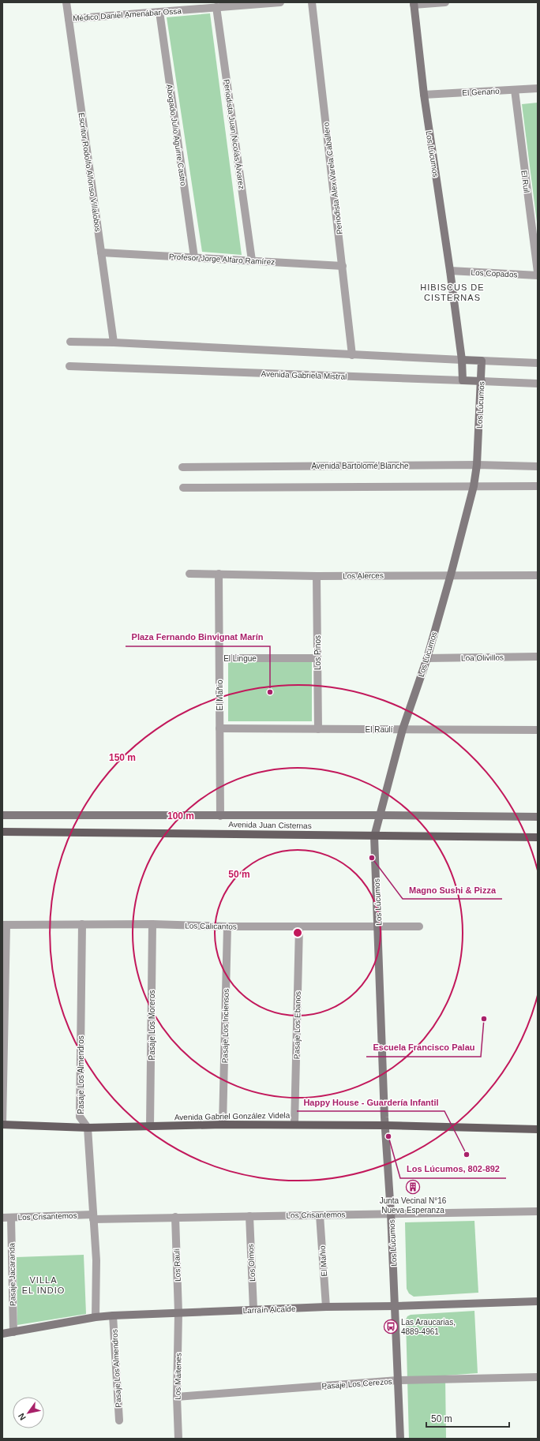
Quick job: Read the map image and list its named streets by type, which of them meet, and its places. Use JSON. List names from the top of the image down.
{
  "streets": {
    "main road": ["Avenida Juan Cisternas", "Avenida Gabriel González Videla"],
    "street": [
      "Médico Daniel Amenábar Ossa",
      "El Genario",
      "Periodista Juan Nicolás Álvarez",
      "Abogado Julio Aguirre Castro",
      "Los Lúcumos",
      "Escritor Rodolfo Alfonso Villalobos",
      "Periodista Álex Varela Caballero",
      "El Ruil",
      "Profesor Jorge Alfaro Ramírez",
      "Los Copados",
      "Avenida Gabriela Mistral",
      "Avenida Bartolomé Blanche",
      "Los Alerces",
      "Los Pinos",
      "Loa Olivillos",
      "El Lingue",
      "El Mañio",
      "El Raulí",
      "Los Calicantos",
      "Pasaje Los Moreros",
      "Pasaje Los Ebanos",
      "Pasaje Los Inciensos",
      "Pasaje Los Almendros",
      "Los Crisantemos",
      "Los Olmos",
      "Los Rauli",
      "Pasaje Jacaranda",
      "Larraín Alcalde",
      "Los Maitenes",
      "Pasaje Los Cerezos"
    ]
  },
  "crossings": [
    ["Médico Daniel Amenábar Ossa", "Periodista Juan Nicolás Álvarez"],
    ["Médico Daniel Amenábar Ossa", "Abogado Julio Aguirre Castro"],
    ["Médico Daniel Amenábar Ossa", "Escritor Rodolfo Alfonso Villalobos"],
    ["El Genario", "Los Lúcumos"],
    ["El Genario", "El Ruil"],
    ["Periodista Juan Nicolás Álvarez", "Profesor Jorge Alfaro Ramírez"],
    ["Abogado Julio Aguirre Castro", "Profesor Jorge Alfaro Ramírez"],
    ["Los Lúcumos", "Los Copados"],
    ["Los Lúcumos", "Avenida Gabriela Mistral"],
    ["Los Lúcumos", "Avenida Bartolomé Blanche"],
    ["Los Lúcumos", "Los Alerces"],
    ["Los Lúcumos", "Loa Olivillos"],
    ["Los Lúcumos", "El Raulí"],
    ["Los Lúcumos", "Avenida Juan Cisternas"],
    ["Los Lúcumos", "Los Calicantos"],
    ["Los Lúcumos", "Avenida Gabriel González Videla"],
    ["Los Lúcumos", "Los Crisantemos"],
    ["Los Lúcumos", "Larraín Alcalde"],
    ["Los Lúcumos", "Pasaje Los Cerezos"],
    ["Escritor Rodolfo Alfonso Villalobos", "Profesor Jorge Alfaro Ramírez"],
    ["Periodista Álex Varela Caballero", "Profesor Jorge Alfaro Ramírez"],
    ["Los Alerces", "Los Pinos"],
    ["Los Alerces", "El Mañio"],
    ["Los Pinos", "El Lingue"],
    ["Los Pinos", "El Raulí"],
    ["El Lingue", "El Mañio"],
    ["El Mañio", "El Raulí"],
    ["El Mañio", "Avenida Juan Cisternas"],
    ["El Mañio", "Los Crisantemos"],
    ["El Mañio", "Larraín Alcalde"],
    ["Los Calicantos", "Pasaje Los Moreros"],
    ["Los Calicantos", "Pasaje Los Ebanos"],
    ["Los Calicantos", "Pasaje Los Inciensos"],
    ["Los Calicantos", "Pasaje Los Almendros"],
    ["Pasaje Los Moreros", "Avenida Gabriel González Videla"],
    ["Pasaje Los Ebanos", "Avenida Gabriel González Videla"],
    ["Pasaje Los Inciensos", "Avenida Gabriel González Videla"],
    ["Pasaje Los Almendros", "Avenida Gabriel González Videla"],
    ["Pasaje Los Almendros", "Los Crisantemos"],
    ["Pasaje Los Almendros", "Larraín Alcalde"],
    ["Los Crisantemos", "Los Olmos"],
    ["Los Crisantemos", "Los Rauli"],
    ["Los Crisantemos", "Pasaje Jacaranda"],
    ["Los Olmos", "Larraín Alcalde"],
    ["Los Rauli", "Larraín Alcalde"],
    ["Los Rauli", "Los Maitenes"],
    ["Pasaje Jacaranda", "Larraín Alcalde"],
    ["Larraín Alcalde", "Los Maitenes"],
    ["Los Maitenes", "Pasaje Los Cerezos"]
  ],
  "districts": ["HIBISCUS DE CISTERNAS", "VILLA EL INDIO"],
  "places": {
    "other": [
      "Plaza Fernando Binvignat Marín",
      "Magno Sushi & Pizza",
      "Escuela Francisco Palau",
      "Los Lúcumos, 802-892",
      "Happy House - Guardería Infantil"
    ],
    "building": ["Junta Vecinal N°16 Nueva Esperanza"],
    "bus stop": ["Las Araucarias, 4889-4961"]
  },
  "scale_bar": "50 m",
  "north": "bottom left",
  "rings": ["150 m", "100 m", "50 m"]
}
